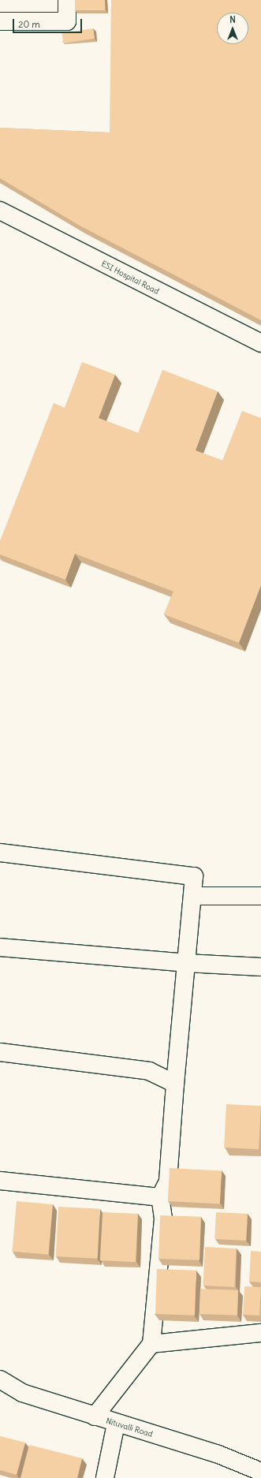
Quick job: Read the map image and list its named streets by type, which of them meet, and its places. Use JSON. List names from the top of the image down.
{
  "streets": {
    "street": ["ESI Hospital Road", "Nituvalli Road"]
  },
  "scale_bar": "20 m",
  "north": "top"
}
